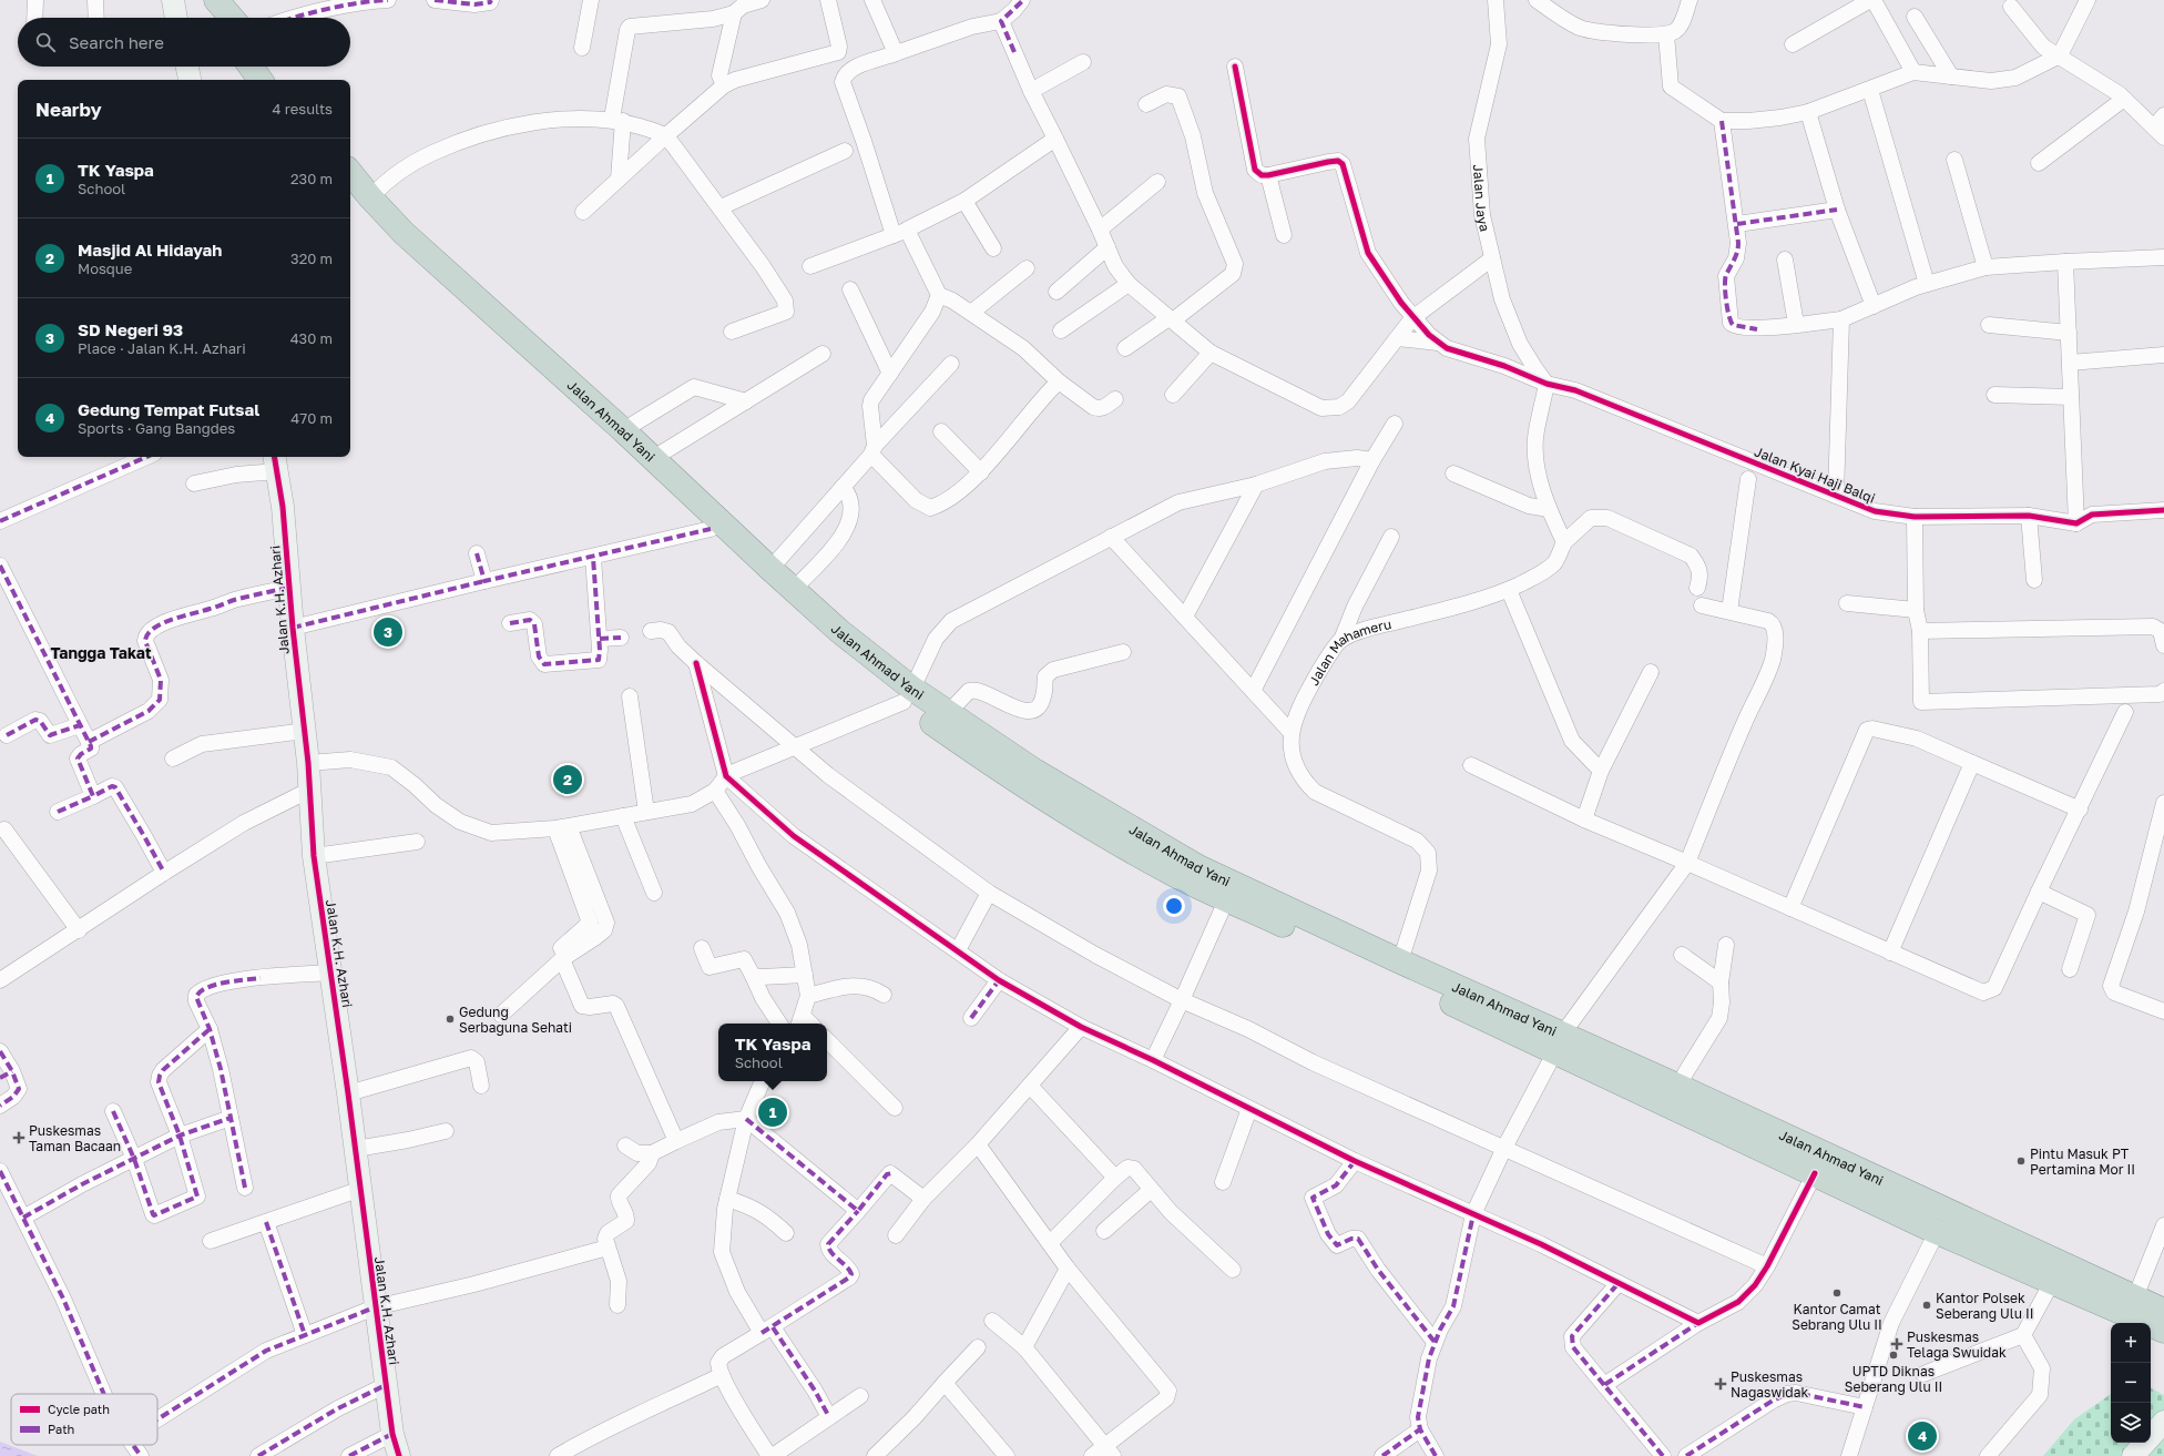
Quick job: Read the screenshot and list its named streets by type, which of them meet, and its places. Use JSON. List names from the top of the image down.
{
  "streets": {
    "highway": ["Jalan Ahmad Yani"],
    "street": [
      "Jalan Jaya",
      "Jalan Kyai Haji Balqi",
      "Jalan K.H. Azhari",
      "Jalan Mahameru"
    ]
  },
  "crossings": [
    ["Jalan Jaya", "Jalan Kyai Haji Balqi"],
    ["Jalan Ahmad Yani", "Jalan Mahameru"]
  ],
  "districts": ["Tangga Takat"],
  "places": {
    "other": [
      "Gedung Serbaguna Sehati",
      "Pintu Masuk PT Pertamina Mor II",
      "Kantor Camat Sebrang Ulu II",
      "Kantor Polsek Seberang Ulu II",
      "UPTD Diknas Seberang Ulu II"
    ],
    "health": ["Puskesmas Taman Bacaan", "Puskesmas Telaga Swuidak", "Puskesmas Nagaswidak"]
  },
  "legend": ["Cycle path", "Path"],
  "page": {
    "search": "Search here",
    "heading": ["Nearby", "4 results"],
    "list": [
      {
        "mark": "1",
        "name": "TK Yaspa",
        "note": "School",
        "value": "230 m"
      },
      {
        "mark": "2",
        "name": "Masjid Al Hidayah",
        "note": "Mosque",
        "value": "320 m"
      },
      {
        "mark": "3",
        "name": "SD Negeri 93",
        "note": "Place · Jalan K.H. Azhari",
        "value": "430 m"
      },
      {
        "mark": "4",
        "name": "Gedung Tempat Futsal",
        "note": "Sports · Gang Bangdes",
        "value": "470 m"
      }
    ],
    "pins": [
      "3",
      "2",
      "1",
      "4"
    ],
    "popup": ["TK Yaspa", "School"],
    "map_buttons": ["+", "−"]
  }
}
